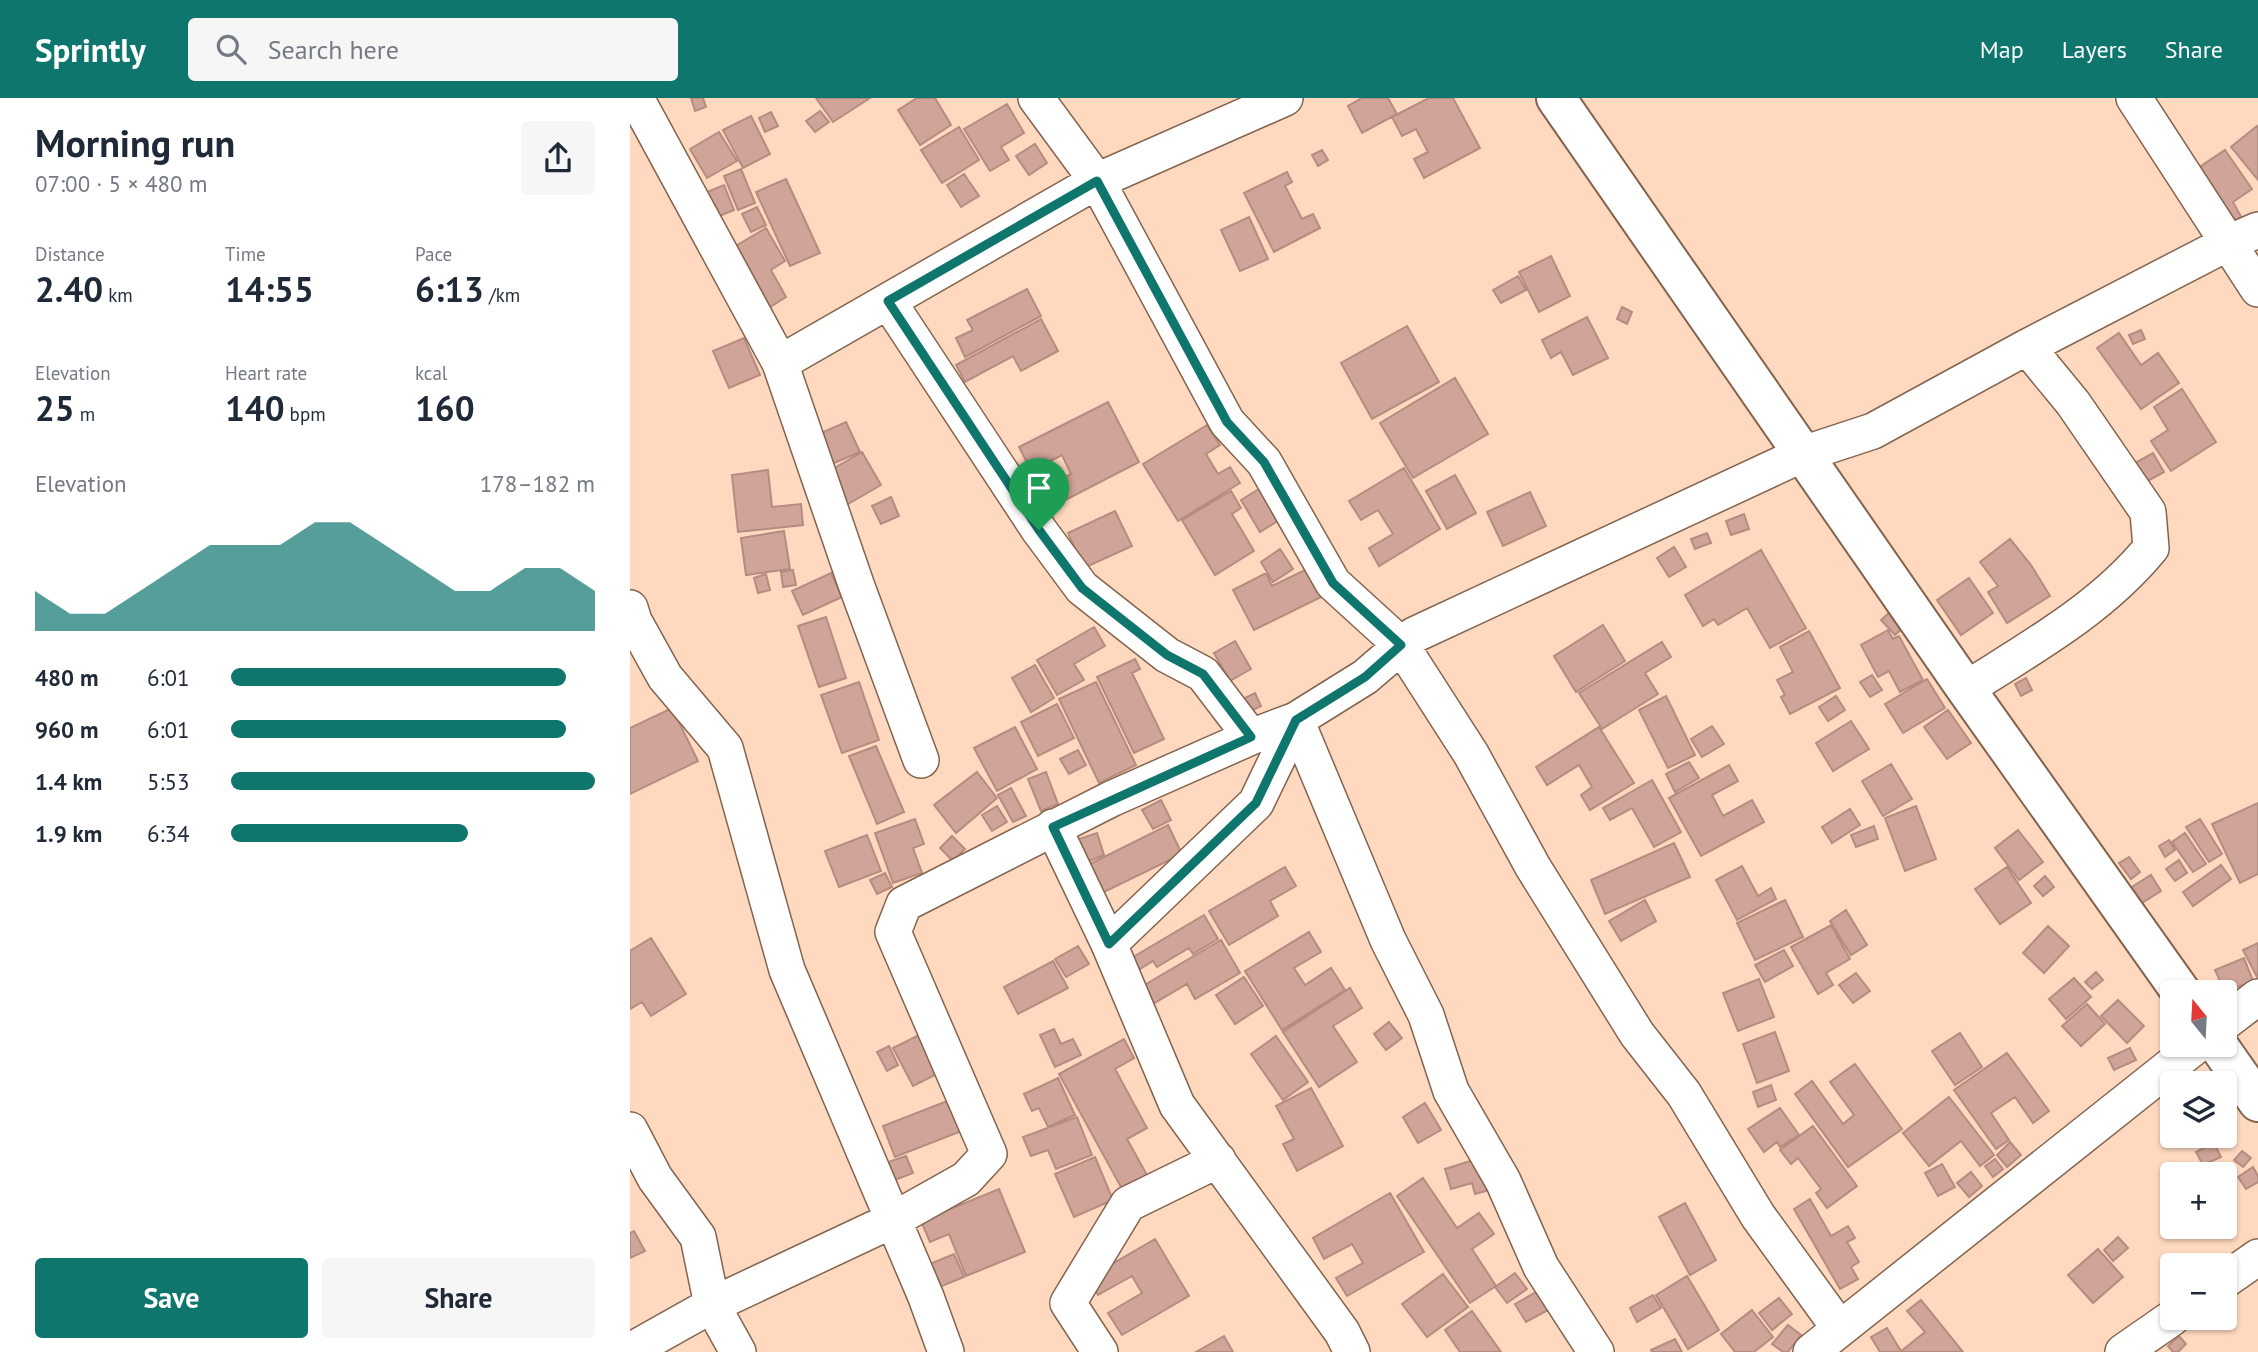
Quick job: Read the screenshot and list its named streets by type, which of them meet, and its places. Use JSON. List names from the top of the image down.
{
  "north": "top",
  "page": {
    "header": "Sprintly",
    "search": "Search here",
    "nav": ["Map", "Layers", "Share"],
    "heading": ["Morning run", "07:00 · 5 × 480 m"],
    "stats": [
      ["Distance", "2.40 km"],
      ["Time", "14:55"],
      ["Pace", "6:13 /km"],
      ["Elevation", "25 m"],
      ["Heart rate", "140 bpm"],
      ["kcal", "160"]
    ],
    "chart": ["Elevation", "178–182 m"],
    "list": [
      {
        "name": "480 m",
        "note": "6:01"
      },
      {
        "name": "960 m",
        "note": "6:01"
      },
      {
        "name": "1.4 km",
        "note": "5:53"
      },
      {
        "name": "1.9 km",
        "note": "6:34"
      }
    ],
    "map_buttons": ["+", "−"],
    "buttons": ["Save", "Share"]
  }
}
